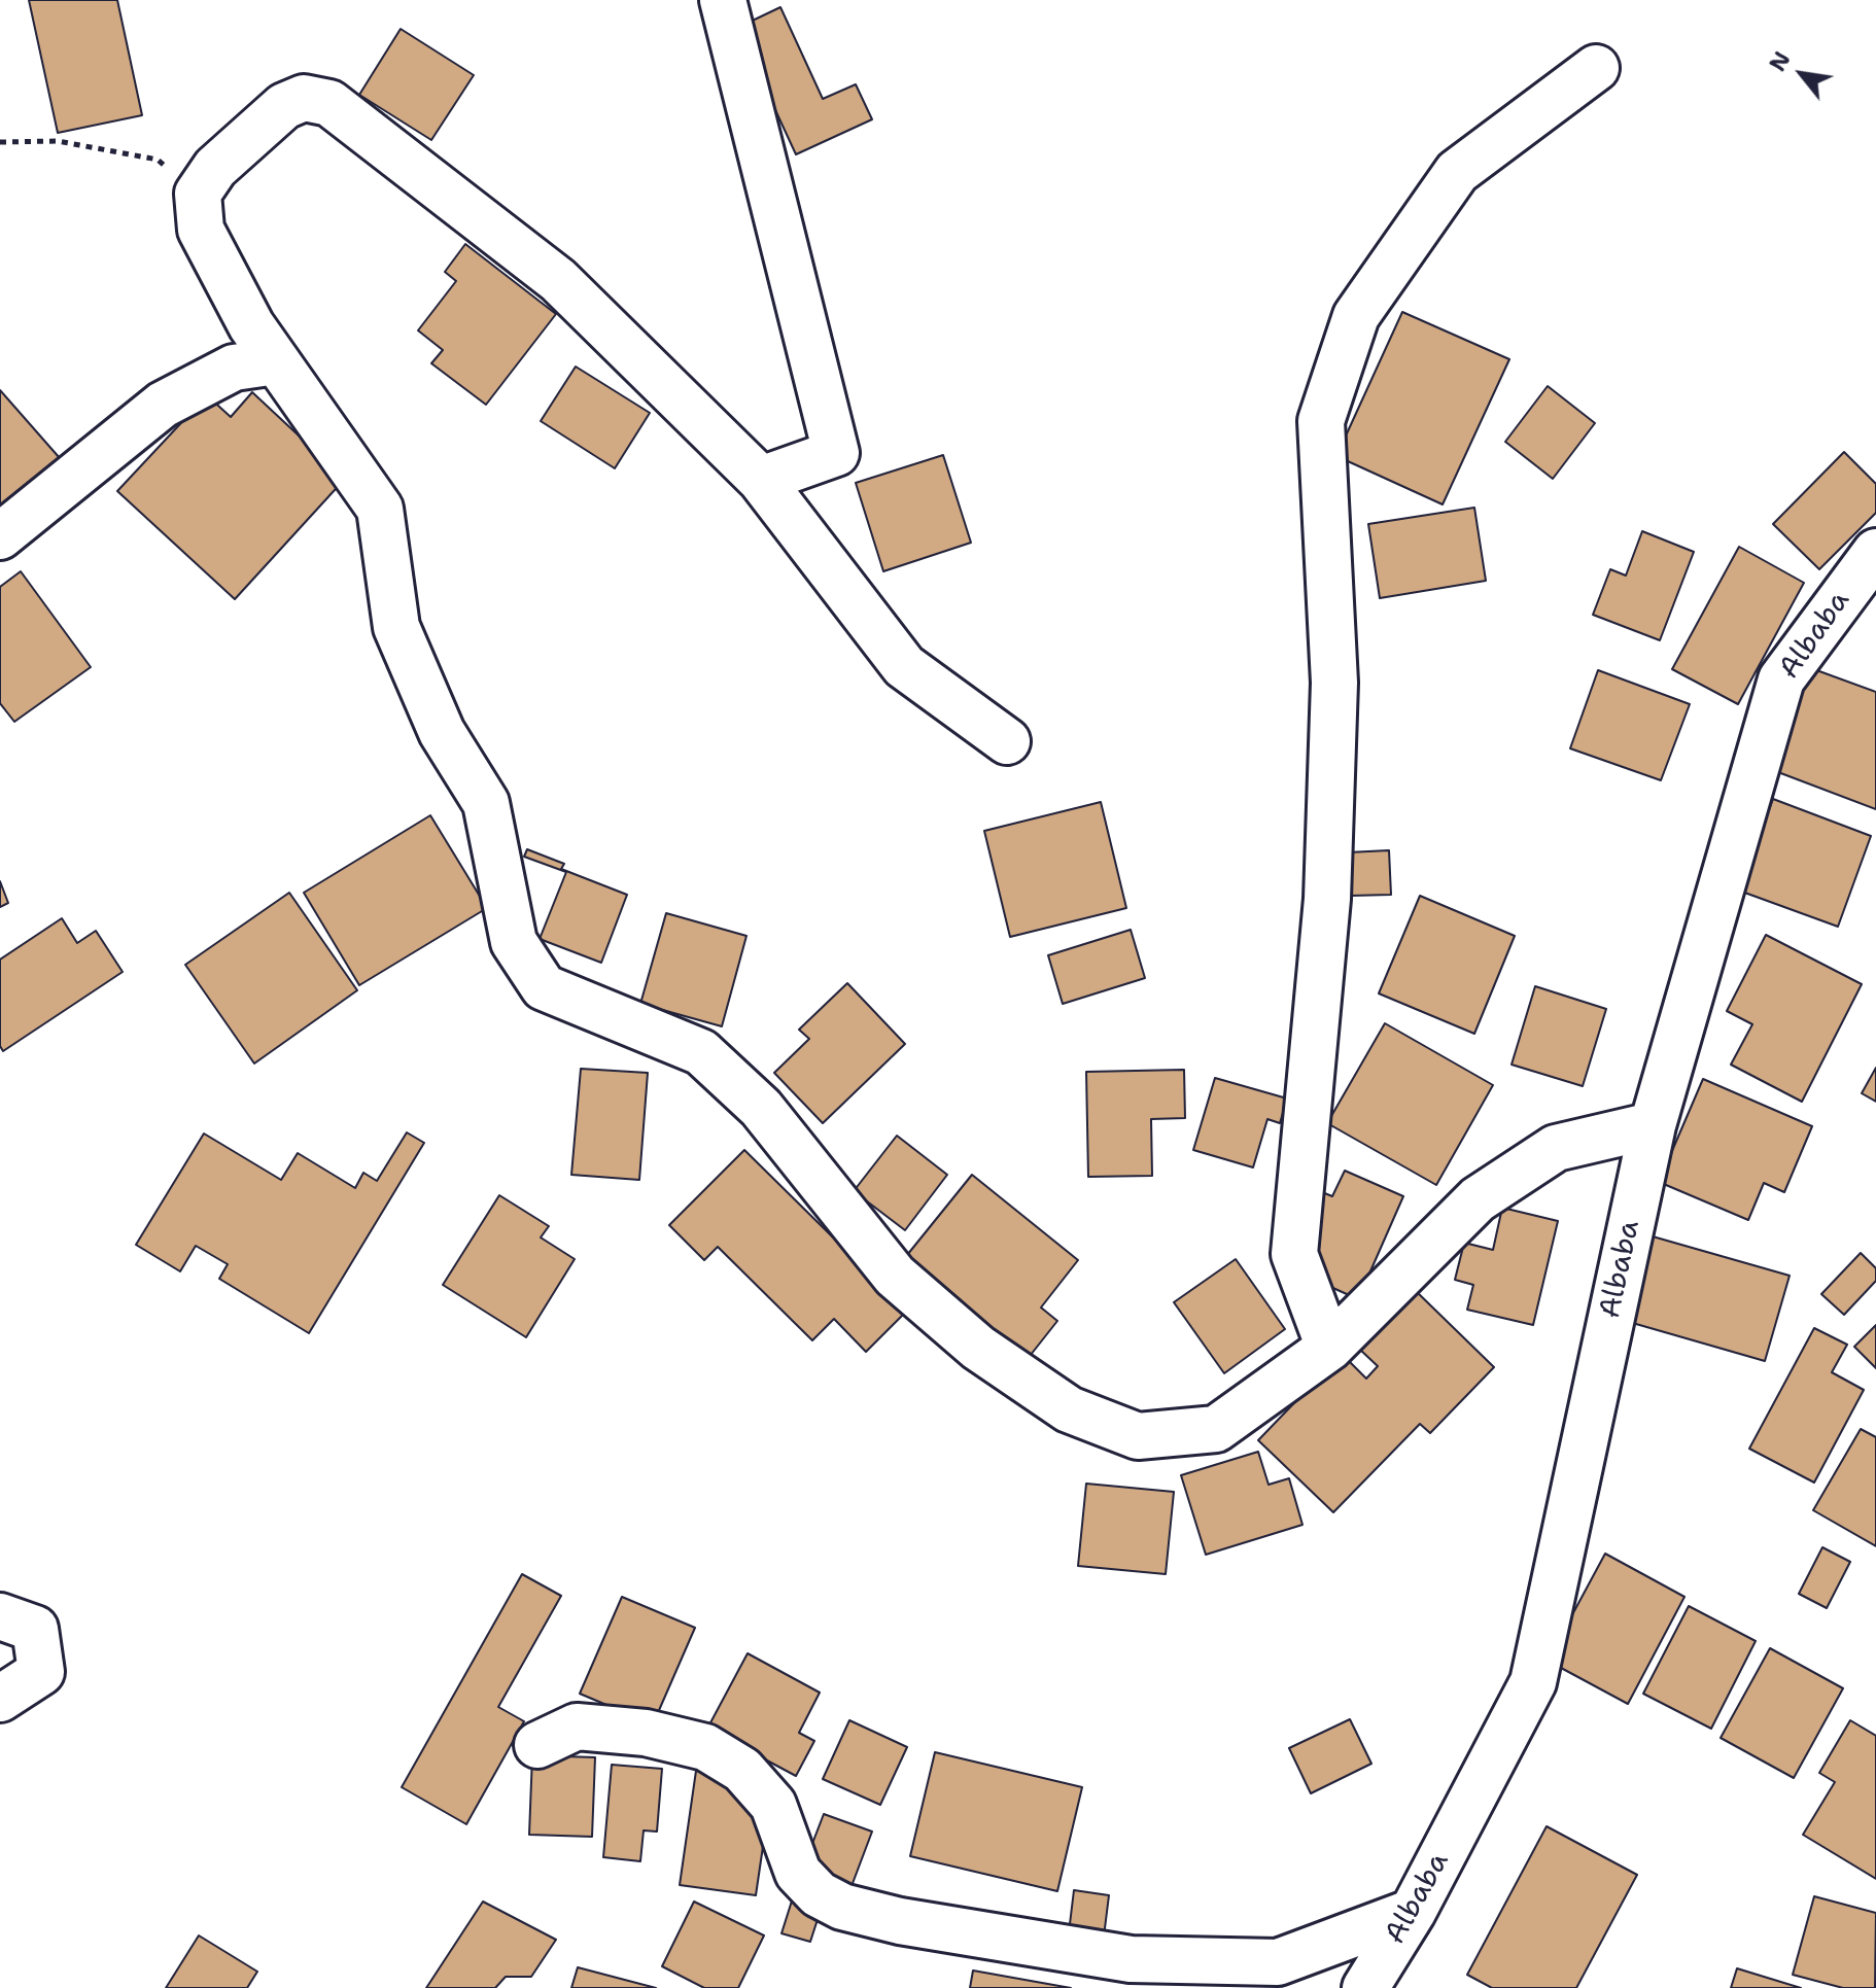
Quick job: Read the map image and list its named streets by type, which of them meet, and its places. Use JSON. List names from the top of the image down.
{
  "streets": {
    "street": ["Albaba"]
  },
  "north": "top left"
}
